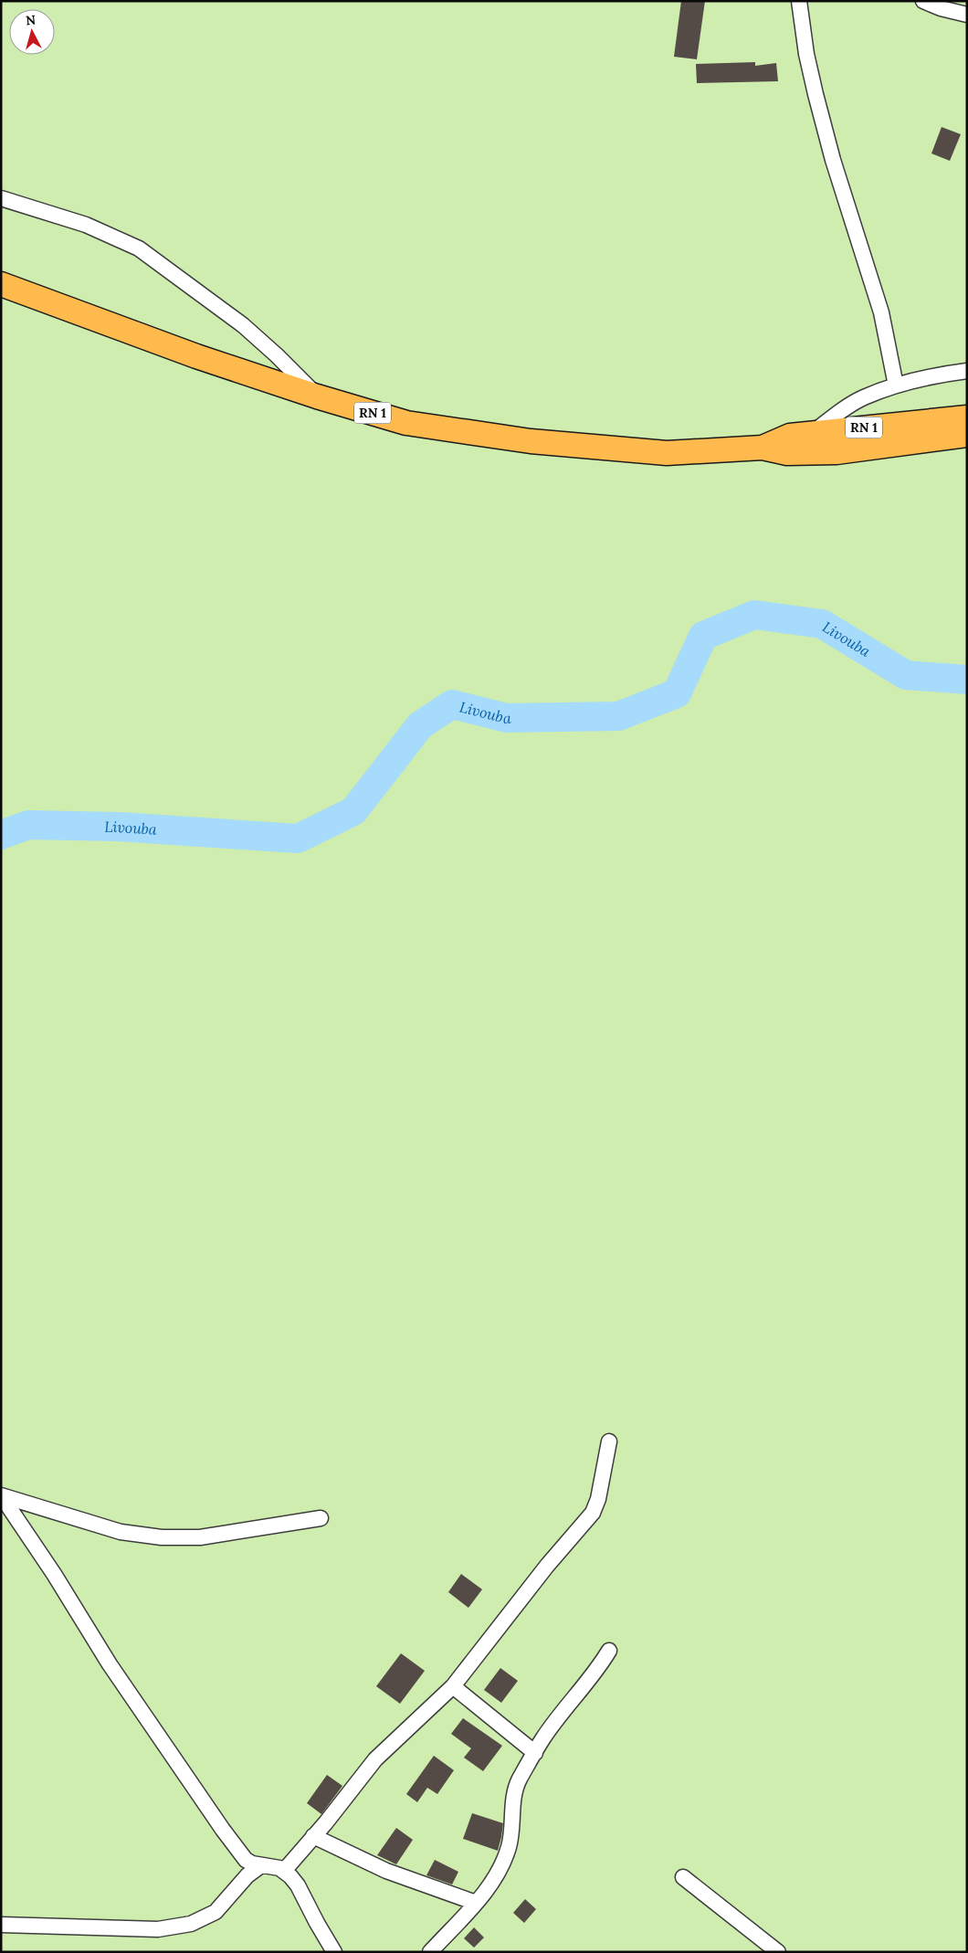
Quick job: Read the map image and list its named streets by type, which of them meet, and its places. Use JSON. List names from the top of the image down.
{
  "streets": {
    "highway": ["RN 1"]
  },
  "water": ["Livouba"],
  "north": "top"
}
